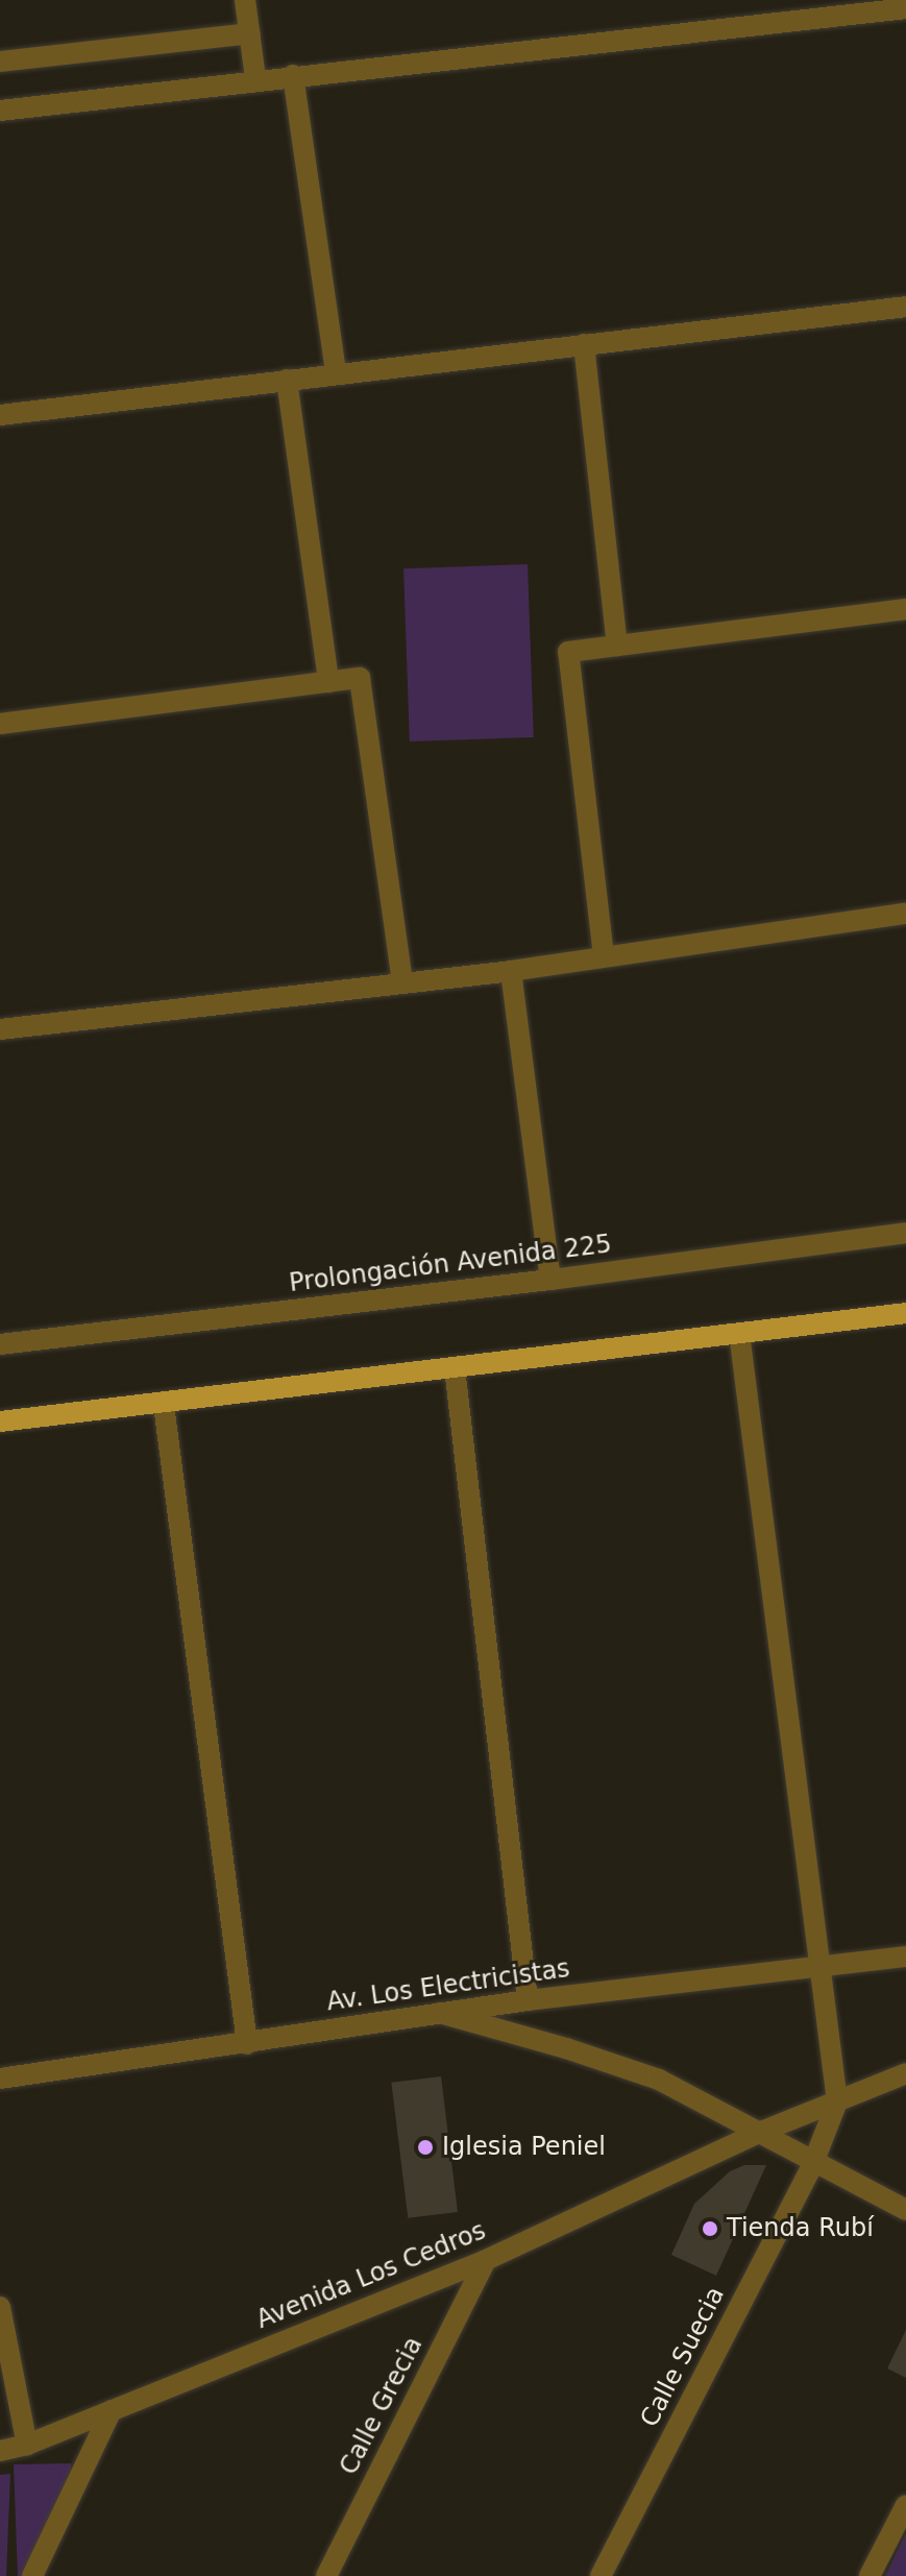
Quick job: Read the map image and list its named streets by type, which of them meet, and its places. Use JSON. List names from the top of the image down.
{
  "streets": {
    "street": [
      "Prolongación Avenida 225",
      "Av. Los Electricistas",
      "Avenida Los Cedros",
      "Calle Suecia",
      "Calle Grecia"
    ]
  },
  "crossings": [
    ["Avenida Los Cedros", "Calle Suecia"],
    ["Avenida Los Cedros", "Calle Grecia"]
  ],
  "places": ["Iglesia Peniel", "Tienda Rubí"]
}
